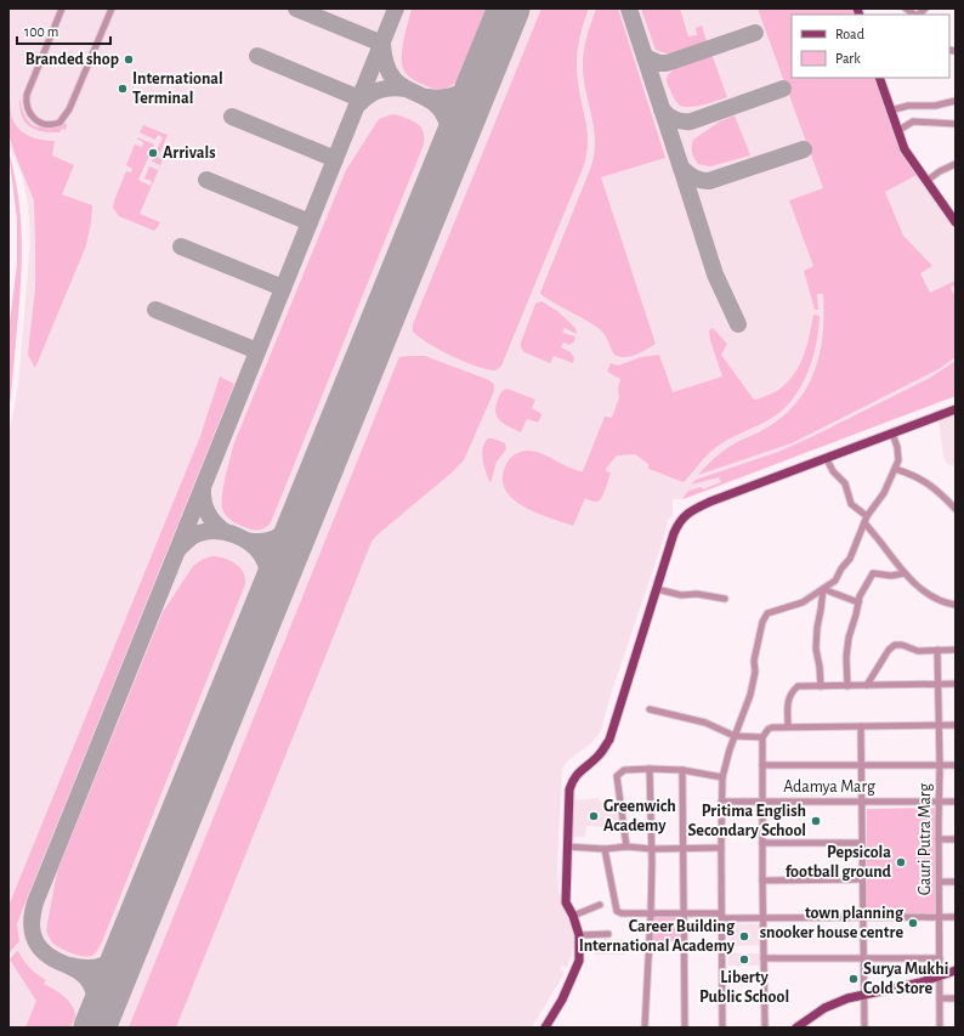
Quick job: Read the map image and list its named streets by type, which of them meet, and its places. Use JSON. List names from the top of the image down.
{
  "streets": {
    "street": ["Adamya Marg", "Gauri Putra Marg"]
  },
  "crossings": [
    ["Adamya Marg", "Gauri Putra Marg"]
  ],
  "places": [
    "Branded shop",
    "International Terminal",
    "Arrivals",
    "Greenwich Academy",
    "Pritima English Secondary School",
    "Pepsicola football ground",
    "town planning snooker house centre",
    "Career Building International Academy",
    "Liberty Public School",
    "Surya Mukhi Cold Store"
  ],
  "legend": ["Road", "Park"],
  "scale_bar": "100 m"
}
